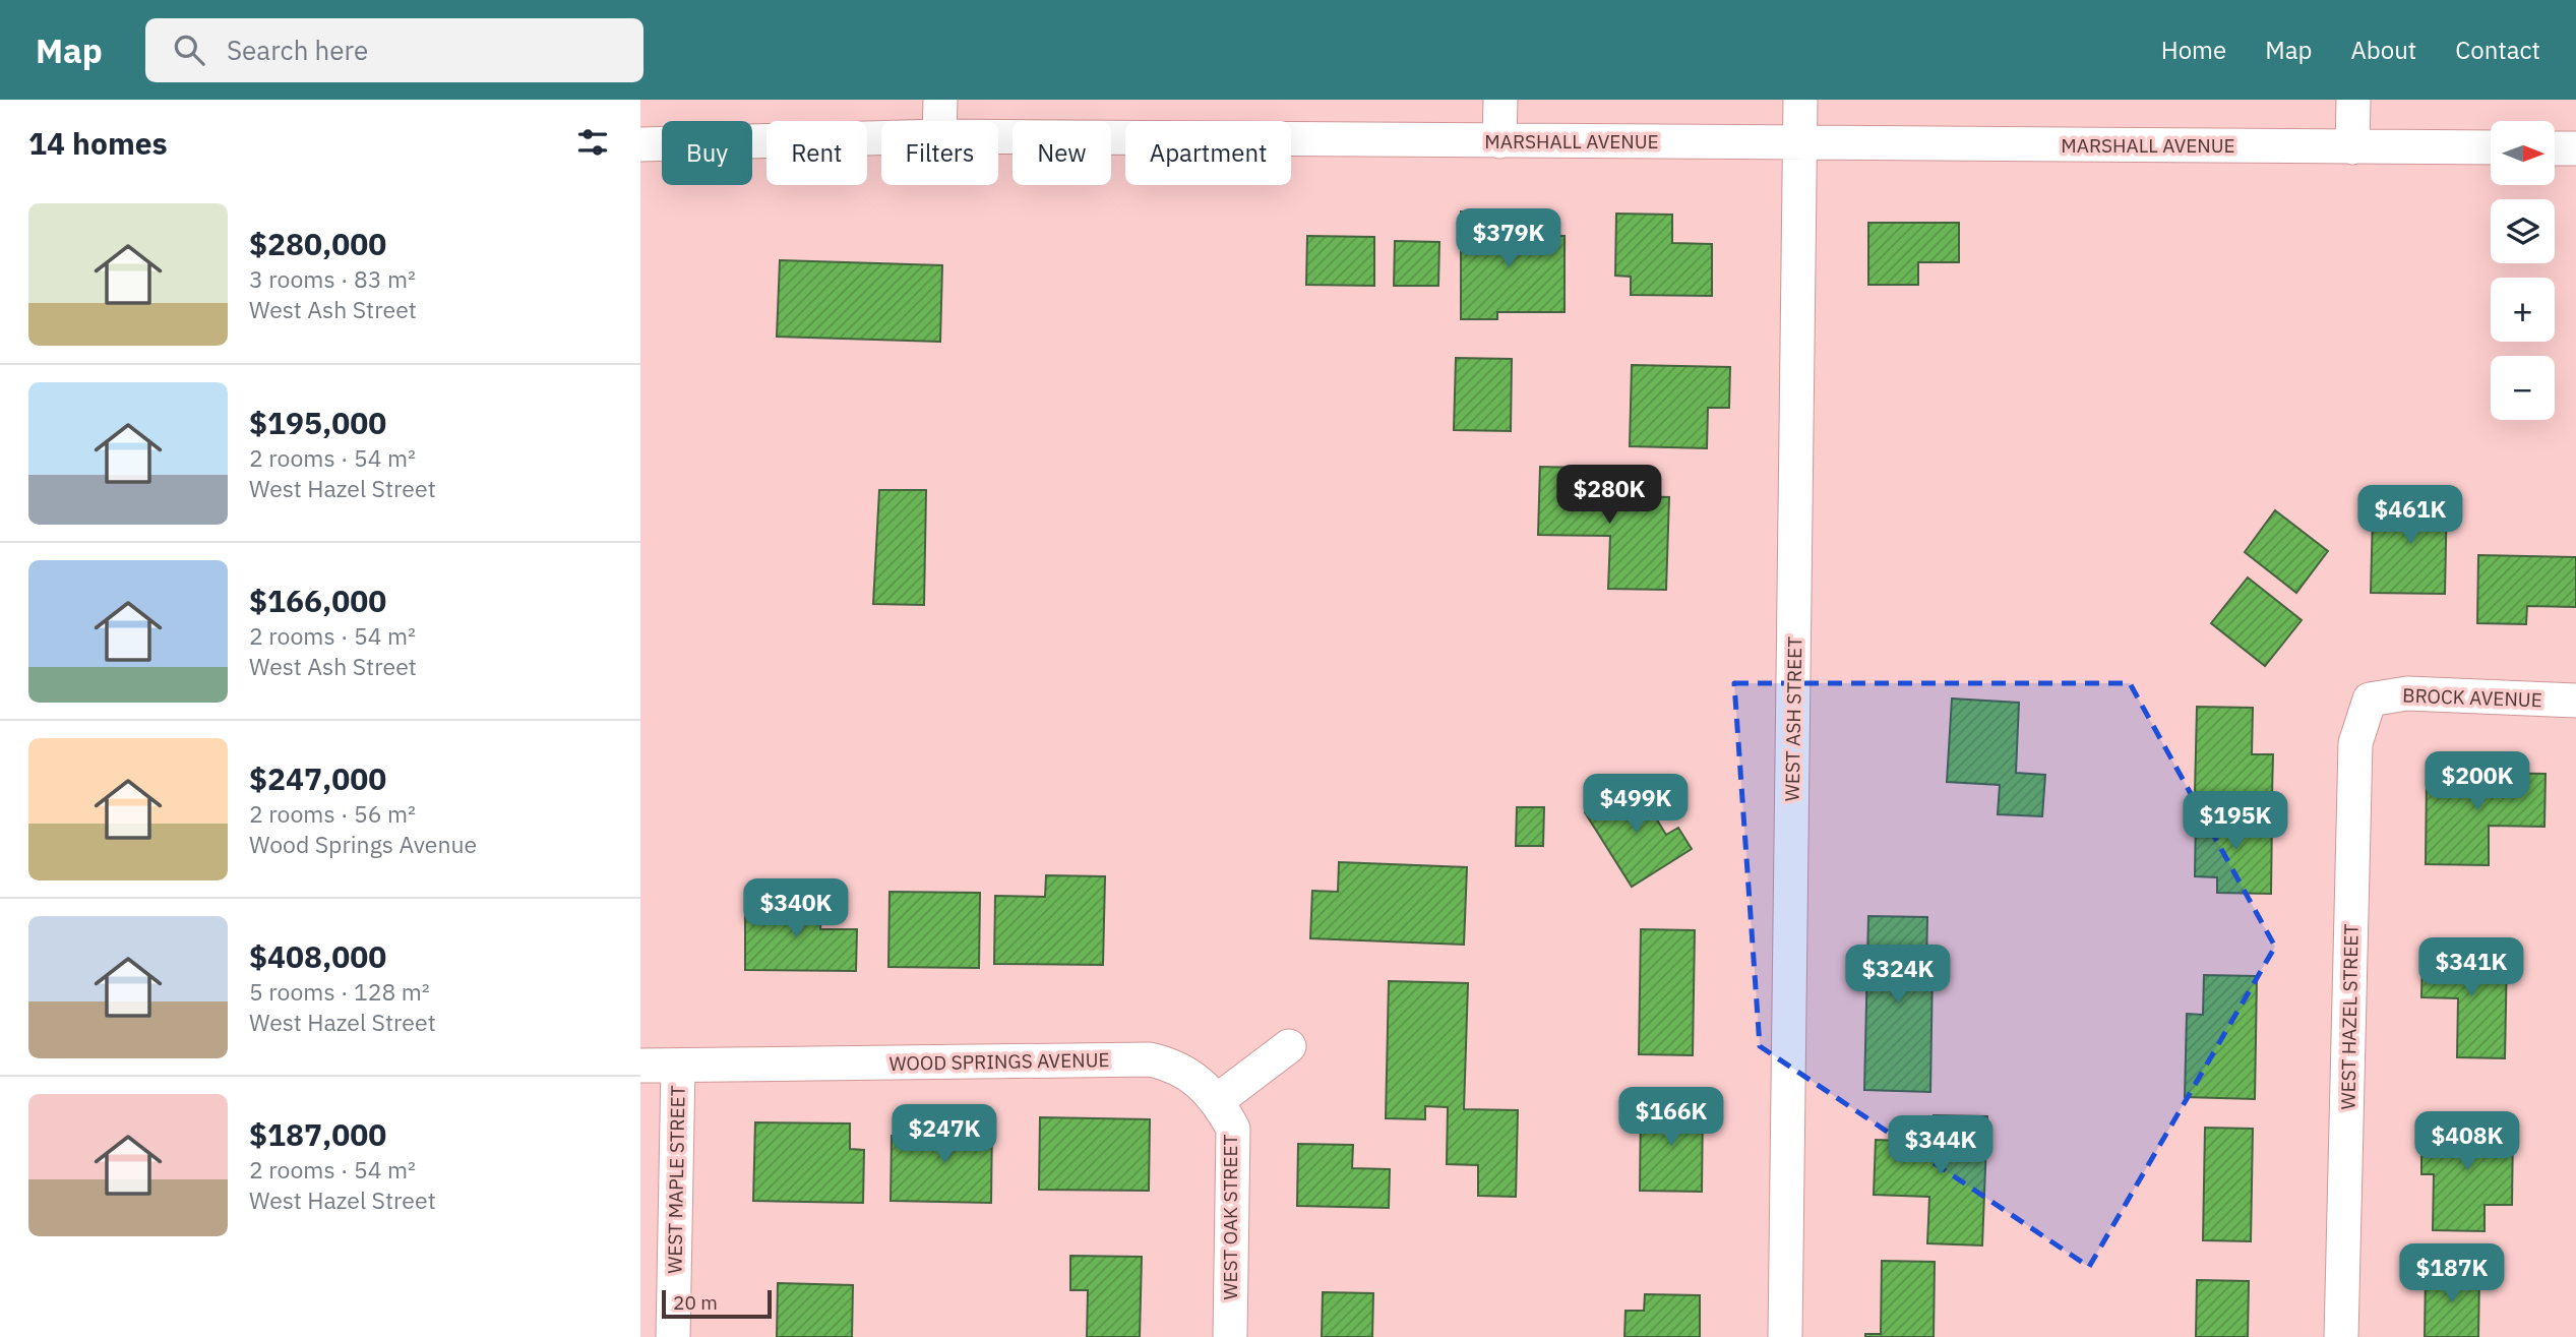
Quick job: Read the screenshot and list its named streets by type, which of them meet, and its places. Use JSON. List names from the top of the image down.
{
  "streets": {
    "street": [
      "MARSHALL AVENUE",
      "BROCK AVENUE",
      "WEST ASH STREET",
      "WEST HAZEL STREET",
      "WOOD SPRINGS AVENUE",
      "WEST MAPLE STREET",
      "WEST OAK STREET"
    ]
  },
  "crossings": [
    ["MARSHALL AVENUE", "WEST ASH STREET"],
    ["BROCK AVENUE", "WEST HAZEL STREET"],
    ["WOOD SPRINGS AVENUE", "WEST MAPLE STREET"],
    ["WOOD SPRINGS AVENUE", "WEST OAK STREET"]
  ],
  "scale_bar": "20 m",
  "north": "right",
  "page": {
    "header": "Map",
    "search": "Search here",
    "nav": [
      "Home",
      "Map",
      "About",
      "Contact"
    ],
    "heading": "14 homes",
    "map_buttons": ["+", "−"],
    "chip": [
      "Buy",
      "Rent",
      "Filters",
      "New",
      "Apartment"
    ],
    "list": [
      {
        "name": "$280,000",
        "note": "3 rooms · 83 m² · West Ash Street"
      },
      {
        "name": "$195,000",
        "note": "2 rooms · 54 m² · West Hazel Street"
      },
      {
        "name": "$166,000",
        "note": "2 rooms · 54 m² · West Ash Street"
      },
      {
        "name": "$247,000",
        "note": "2 rooms · 56 m² · Wood Springs Avenue"
      },
      {
        "name": "$408,000",
        "note": "5 rooms · 128 m² · West Hazel Street"
      },
      {
        "name": "$187,000",
        "note": "2 rooms · 54 m² · West Hazel Street"
      }
    ],
    "price": [
      "$379K",
      "$280K",
      "$461K",
      "$200K",
      "$499K",
      "$195K",
      "$340K",
      "$341K",
      "$324K",
      "$166K",
      "$247K",
      "$408K",
      "$344K",
      "$187K"
    ],
    "scale": "20 m"
  }
}
